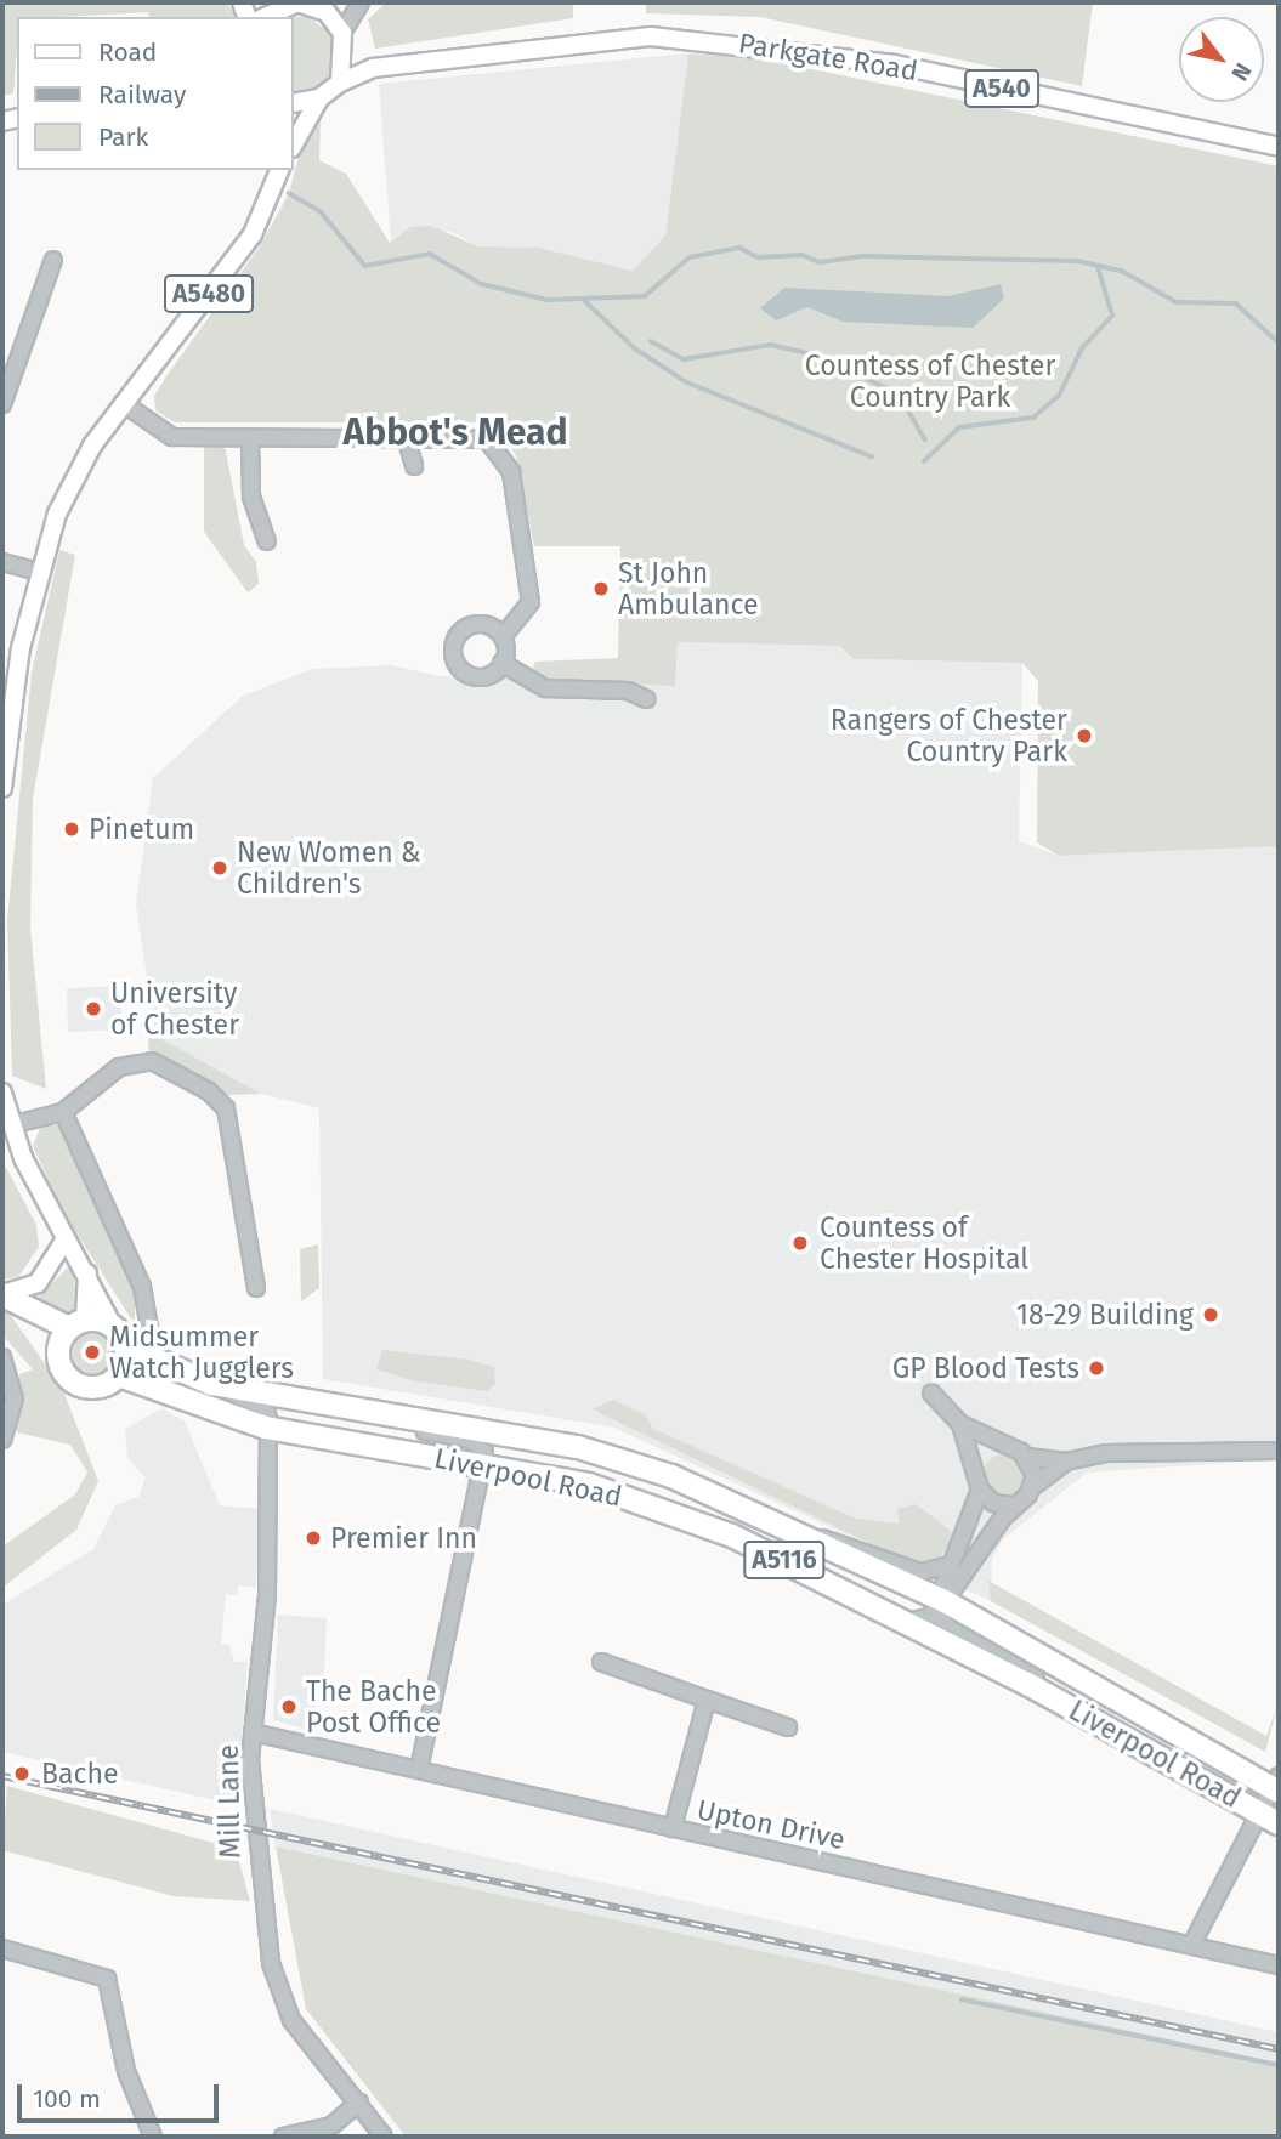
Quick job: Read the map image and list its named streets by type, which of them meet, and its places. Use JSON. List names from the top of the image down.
{
  "streets": {
    "highway": ["Liverpool Road", "A5116"],
    "main road": ["Parkgate Road", "A540", "A5480"],
    "street": ["Mill Lane", "Upton Drive"]
  },
  "crossings": [
    ["Parkgate Road", "A540"],
    ["Liverpool Road", "Mill Lane"],
    ["Mill Lane", "Upton Drive"]
  ],
  "districts": ["Abbot's Mead"],
  "parks": ["Countess of Chester Country Park"],
  "places": [
    "St John Ambulance",
    "Rangers of Chester Country Park",
    "Pinetum",
    "New Women & Children's",
    "University of Chester",
    "Countess of Chester Hospital",
    "18-29 Building",
    "Midsummer Watch Jugglers",
    "GP Blood Tests",
    "Premier Inn",
    "The Bache Post Office",
    "Bache"
  ],
  "legend": ["Road", "Railway", "Park"],
  "scale_bar": "100 m",
  "north": "bottom right"
}
